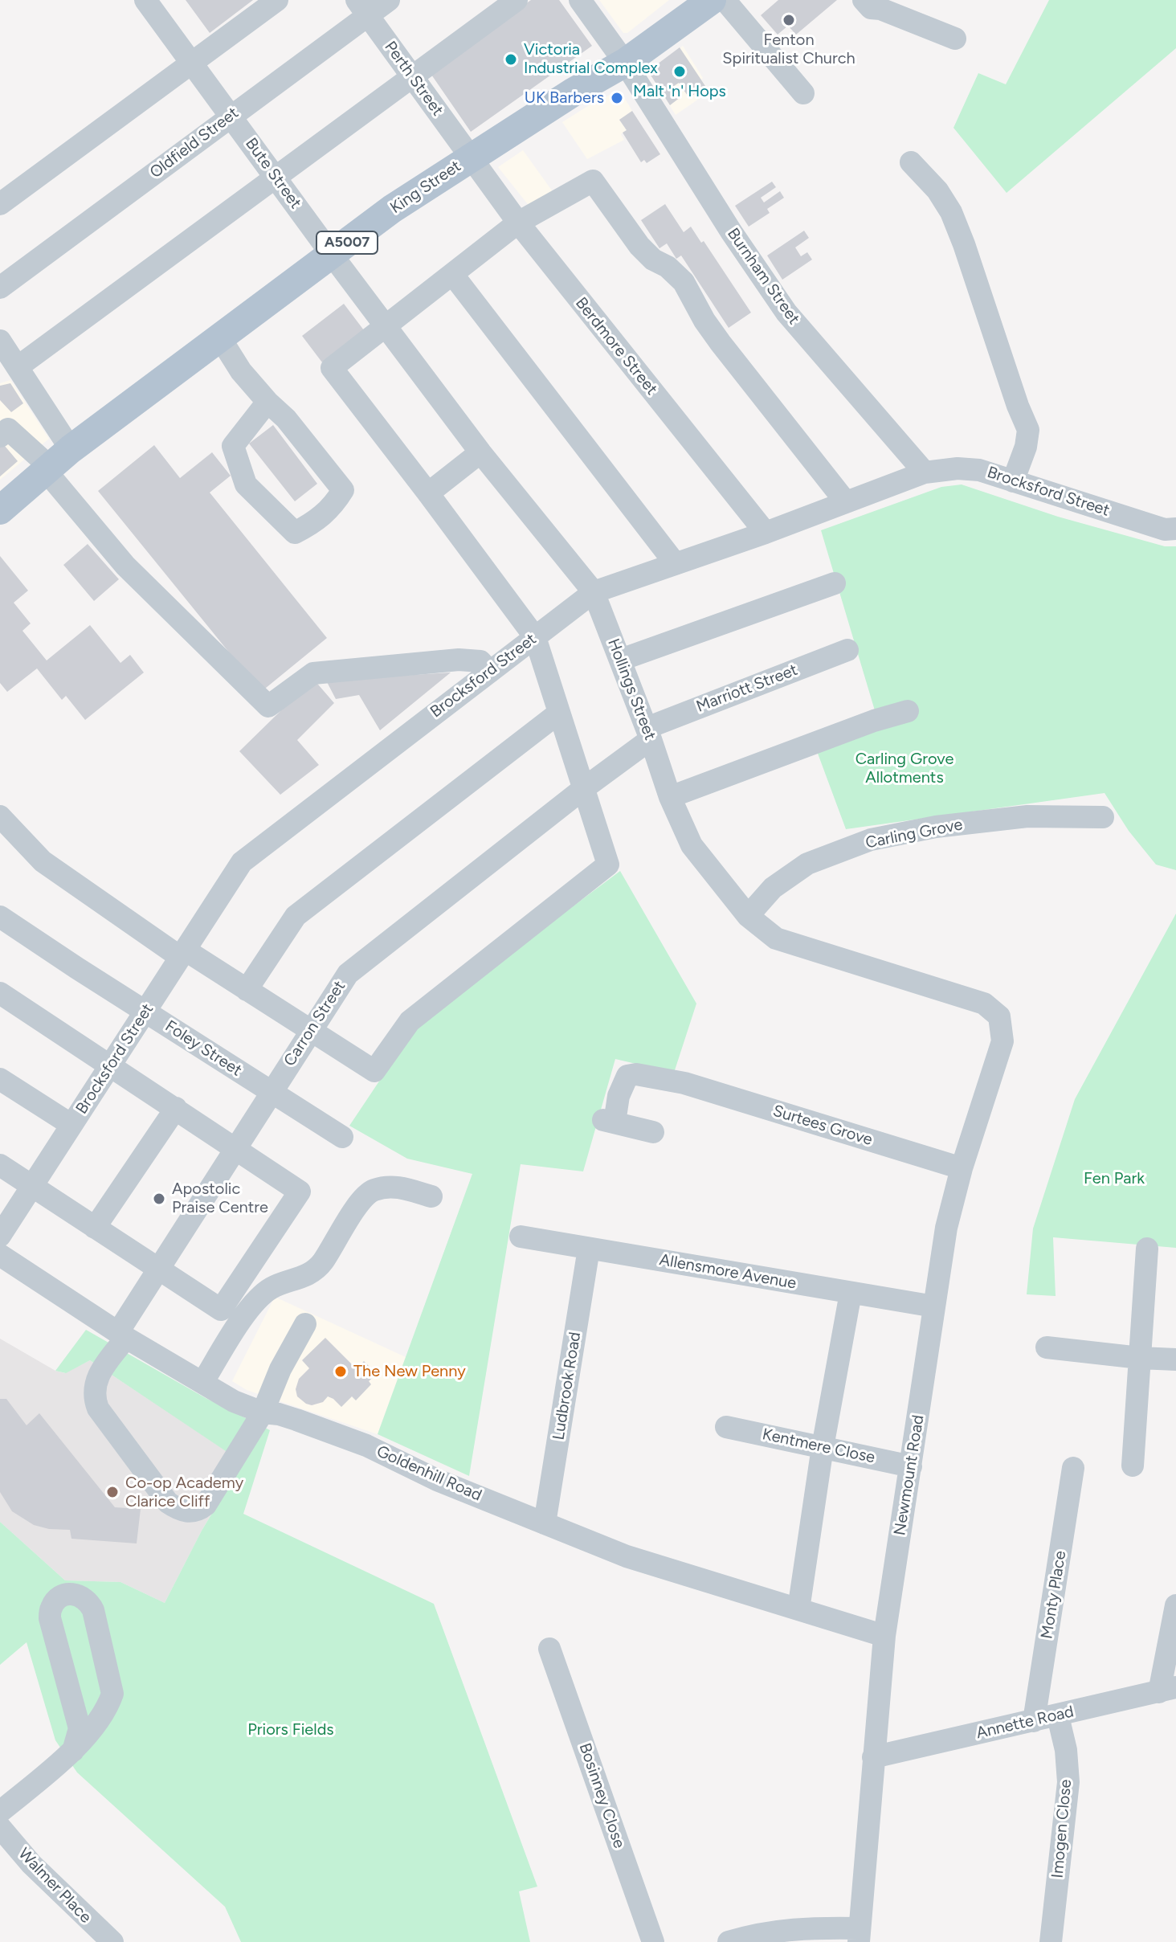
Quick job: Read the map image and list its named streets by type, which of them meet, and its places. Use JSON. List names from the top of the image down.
{
  "streets": {
    "main road": ["King Street", "A5007"],
    "street": [
      "Perth Street",
      "Oldfield Street",
      "Bute Street",
      "Burnham Street",
      "Berdmore Street",
      "Brocksford Street",
      "Marriott Street",
      "Hollings Street",
      "Carling Grove",
      "Carron Street",
      "Foley Street",
      "Surtees Grove",
      "Allensmore Avenue",
      "Ludbrook Road",
      "Kentmere Close",
      "Goldenhill Road",
      "Newmount Road",
      "Monty Place",
      "Annette Road",
      "Bosinney Close",
      "Imogen Close",
      "Walmer Place"
    ]
  },
  "crossings": [
    ["Perth Street", "Oldfield Street"],
    ["Perth Street", "King Street"],
    ["Perth Street", "Berdmore Street"],
    ["Oldfield Street", "Bute Street"],
    ["Bute Street", "King Street"],
    ["Bute Street", "Hollings Street"],
    ["King Street", "Burnham Street"],
    ["King Street", "Berdmore Street"],
    ["King Street", "Hollings Street"],
    ["Burnham Street", "Brocksford Street"],
    ["Berdmore Street", "Brocksford Street"],
    ["Brocksford Street", "Hollings Street"],
    ["Brocksford Street", "Foley Street"],
    ["Marriott Street", "Hollings Street"],
    ["Marriott Street", "Carron Street"],
    ["Hollings Street", "Carling Grove"],
    ["Hollings Street", "Carron Street"],
    ["Hollings Street", "Newmount Road"],
    ["Carron Street", "Foley Street"],
    ["Carron Street", "Goldenhill Road"],
    ["Surtees Grove", "Newmount Road"],
    ["Allensmore Avenue", "Ludbrook Road"],
    ["Allensmore Avenue", "Newmount Road"],
    ["Ludbrook Road", "Goldenhill Road"],
    ["Kentmere Close", "Newmount Road"],
    ["Goldenhill Road", "Newmount Road"],
    ["Newmount Road", "Annette Road"],
    ["Monty Place", "Annette Road"],
    ["Annette Road", "Imogen Close"]
  ],
  "parks": ["Carling Grove Allotments", "Fen Park", "Priors Fields"],
  "places": [
    "Fenton Spiritualist Church",
    "Victoria Industrial Complex",
    "Malt 'n' Hops",
    "UK Barbers",
    "Apostolic Praise Centre",
    "The New Penny",
    "Co-op Academy Clarice Cliff"
  ]
}
